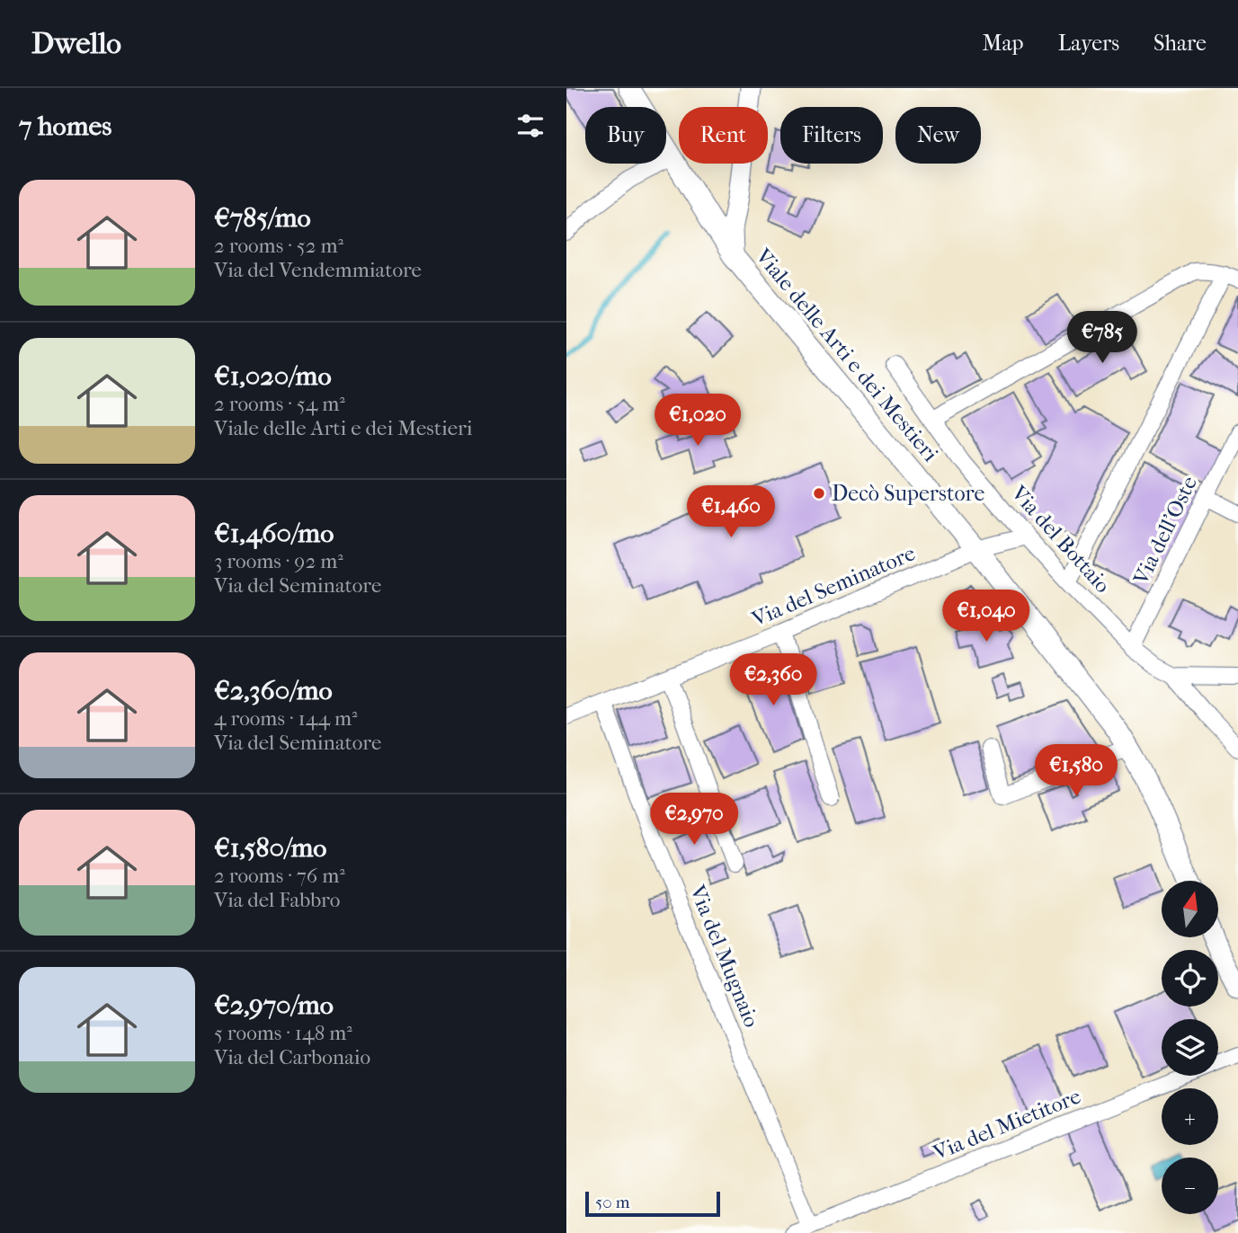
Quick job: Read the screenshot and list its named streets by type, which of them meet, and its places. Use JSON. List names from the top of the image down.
{
  "streets": {
    "street": [
      "Viale delle Arti e dei Mestieri",
      "Via dell'Oste",
      "Via del Bottaio",
      "Via del Seminatore",
      "Via del Mugnaio",
      "Via del Mietitore"
    ]
  },
  "crossings": [
    ["Viale delle Arti e dei Mestieri", "Via del Seminatore"],
    ["Via dell'Oste", "Via del Bottaio"],
    ["Via del Bottaio", "Via del Seminatore"],
    ["Via del Seminatore", "Via del Mugnaio"],
    ["Via del Mugnaio", "Via del Mietitore"]
  ],
  "places": ["Decò Superstore"],
  "scale_bar": "50 m",
  "north": "top",
  "page": {
    "header": "Dwello",
    "nav": ["Map", "Layers", "Share"],
    "heading": "7 homes",
    "chip": [
      "Buy",
      "Rent",
      "Filters",
      "New"
    ],
    "list": [
      {
        "name": "€785/mo",
        "note": "2 rooms · 52 m² · Via del Vendemmiatore"
      },
      {
        "name": "€1,020/mo",
        "note": "2 rooms · 54 m² · Viale delle Arti e dei Mestieri"
      },
      {
        "name": "€1,460/mo",
        "note": "3 rooms · 92 m² · Via del Seminatore"
      },
      {
        "name": "€2,360/mo",
        "note": "4 rooms · 144 m² · Via del Seminatore"
      },
      {
        "name": "€1,580/mo",
        "note": "2 rooms · 76 m² · Via del Fabbro"
      },
      {
        "name": "€2,970/mo",
        "note": "5 rooms · 148 m² · Via del Carbonaio"
      }
    ],
    "price": [
      "€785",
      "€1,020",
      "€1,460",
      "€1,040",
      "€2,360",
      "€1,580",
      "€2,970"
    ],
    "map_buttons": ["+", "−"],
    "scale": "50 m"
  }
}
